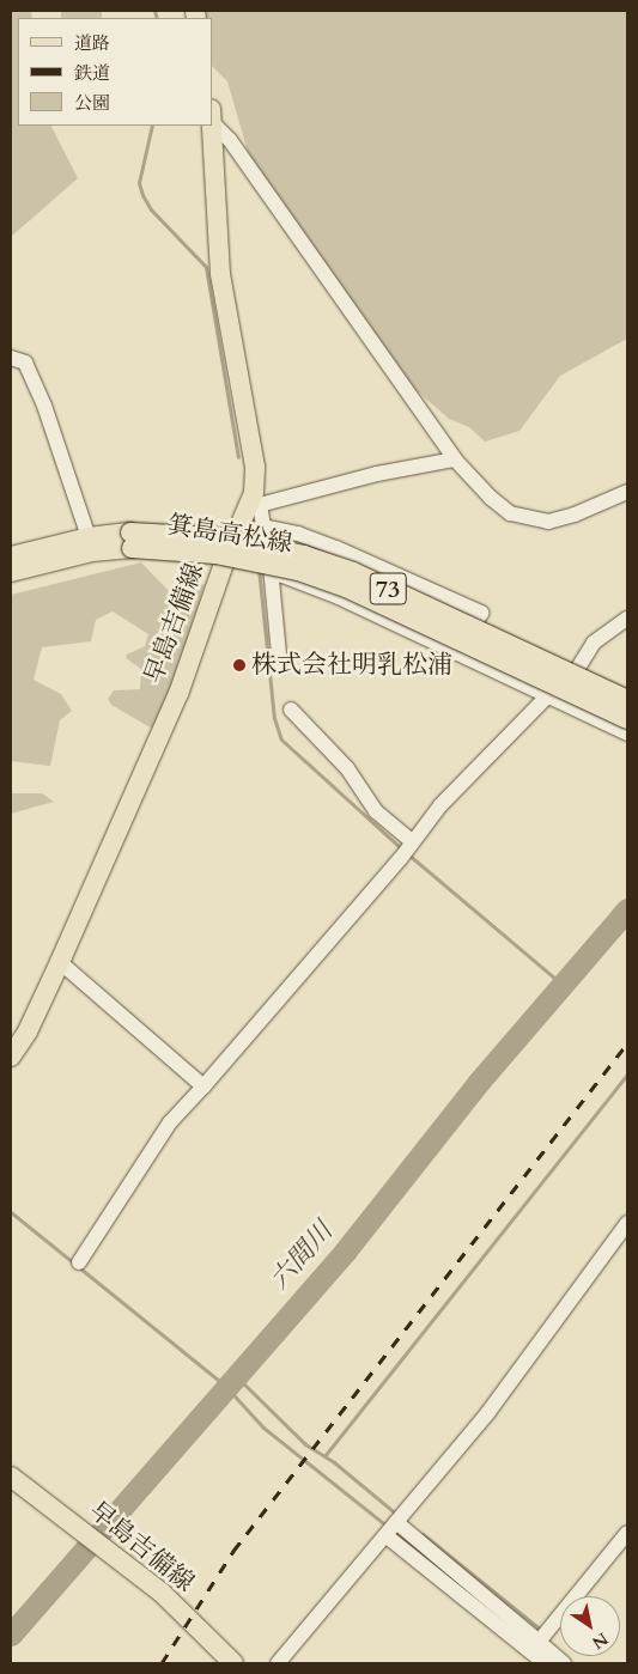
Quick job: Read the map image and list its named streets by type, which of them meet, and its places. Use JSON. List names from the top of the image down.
{
  "streets": {
    "main road": ["箕島高松線", "73", "早島吉備線"]
  },
  "water": ["六間川"],
  "places": ["株式会社明乳松浦"],
  "legend": ["道路", "鉄道", "公園"],
  "north": "bottom right"
}
